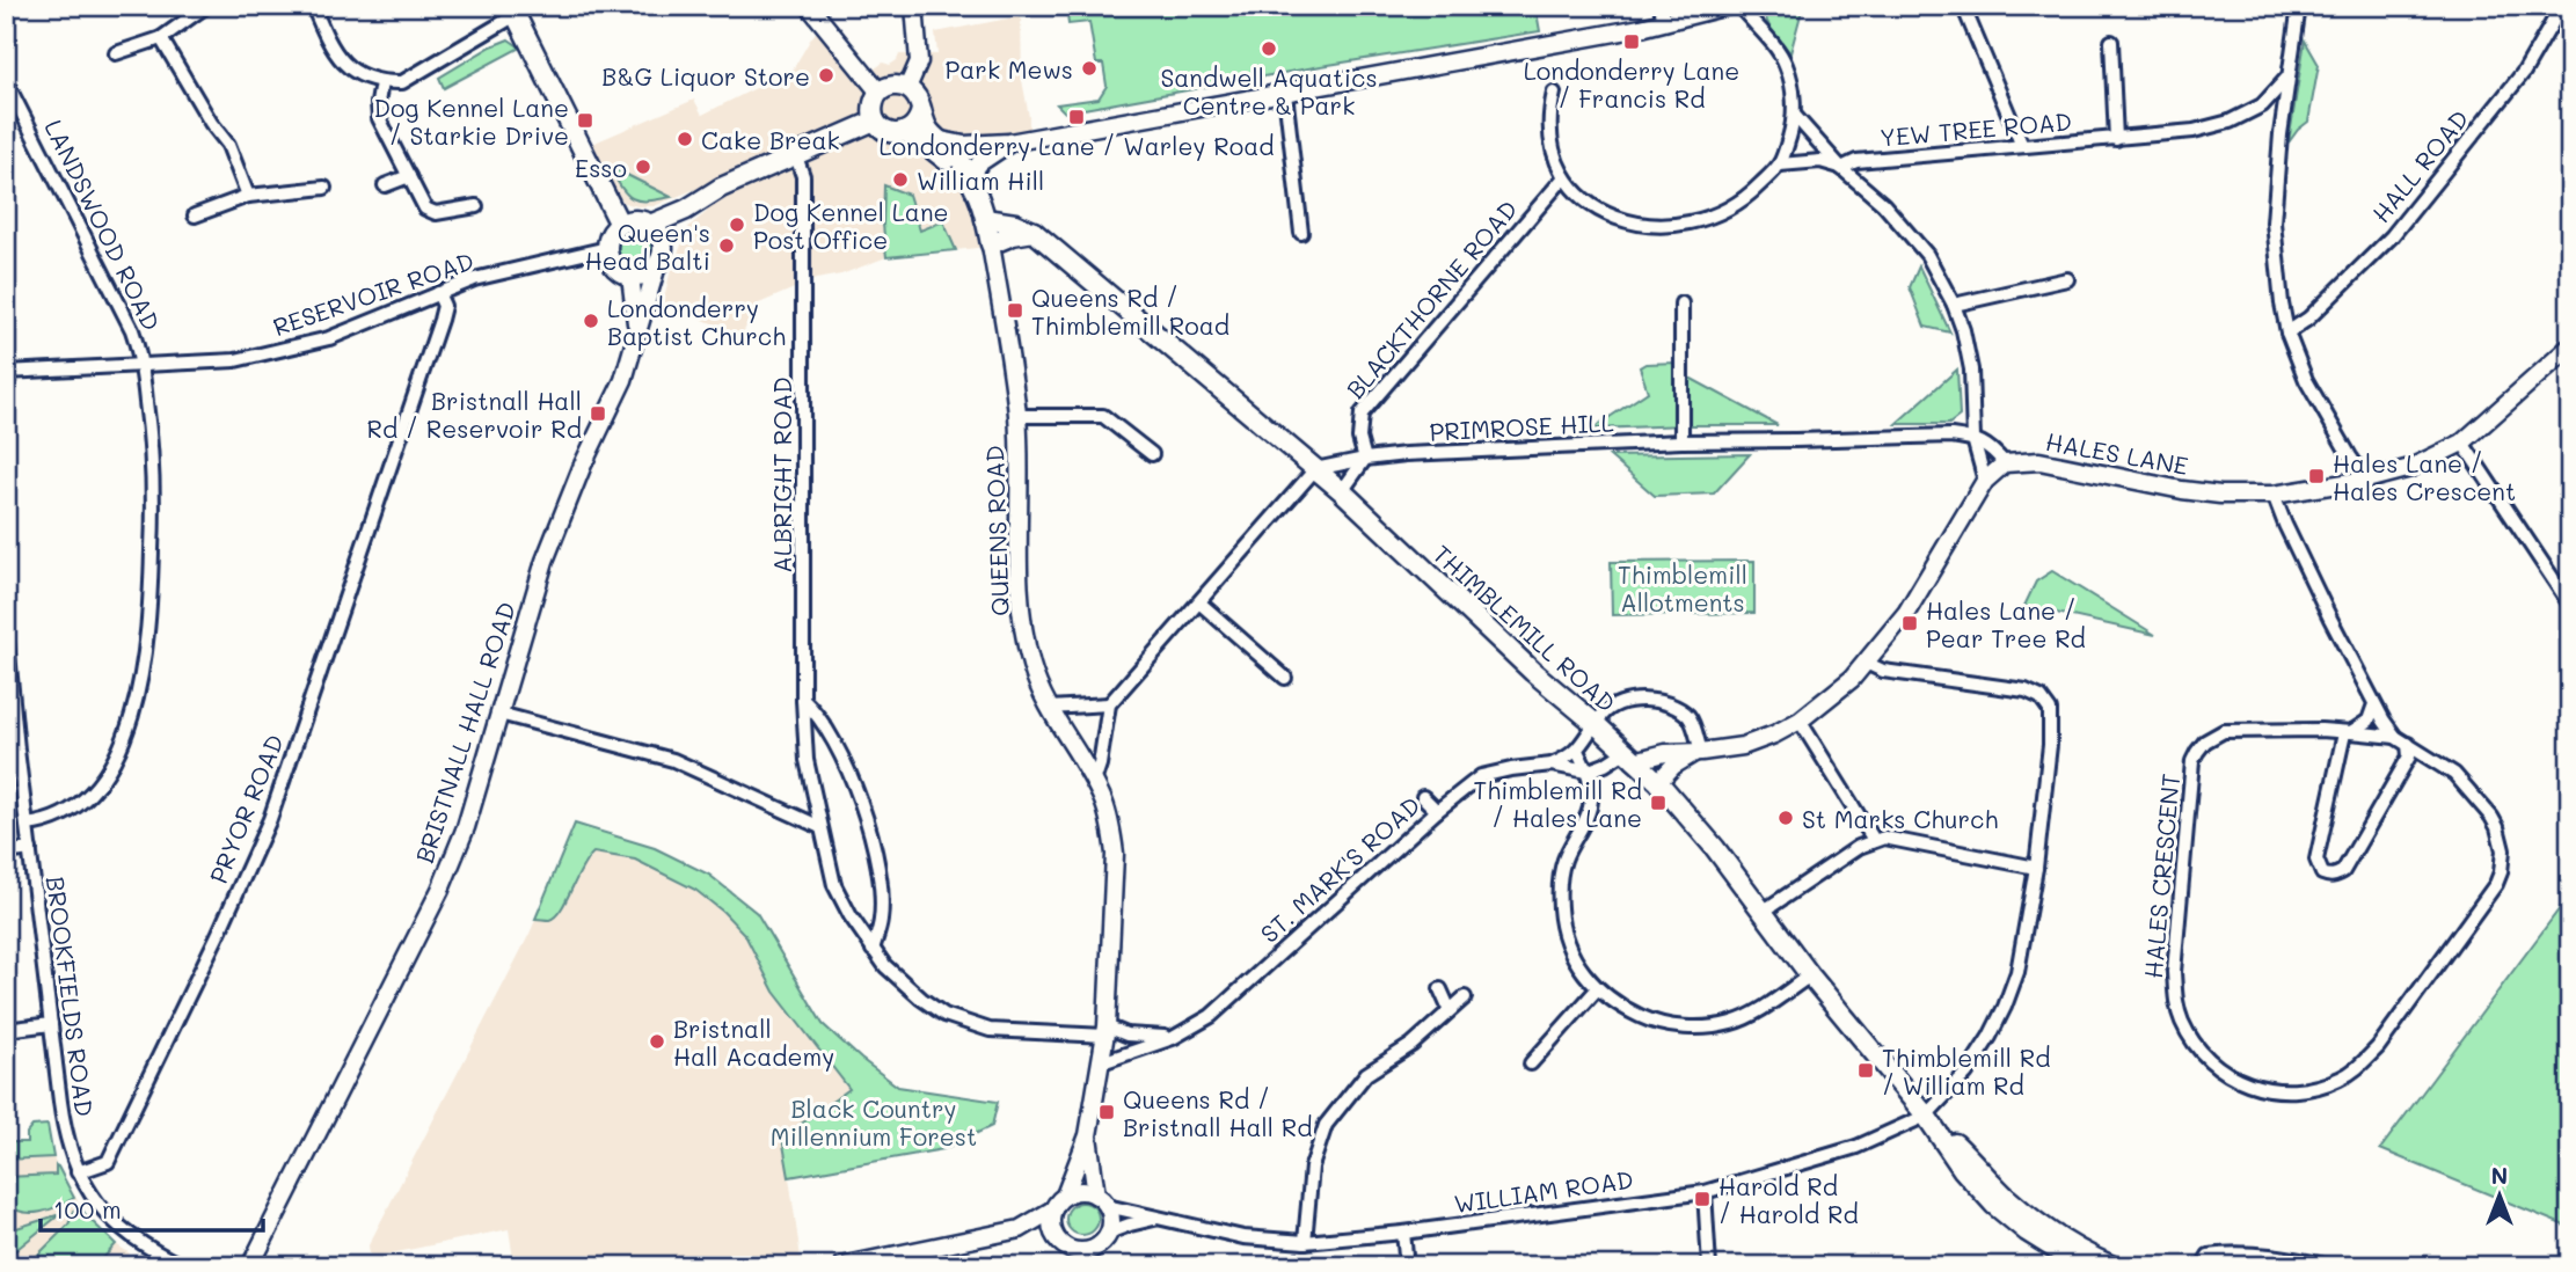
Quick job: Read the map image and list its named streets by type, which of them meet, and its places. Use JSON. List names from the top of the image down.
{
  "streets": {
    "main road": ["THIMBLEMILL ROAD"],
    "street": [
      "YEW TREE ROAD",
      "HALL ROAD",
      "LANDSWOOD ROAD",
      "RESERVOIR ROAD",
      "BLACKTHORNE ROAD",
      "PRIMROSE HILL",
      "HALES LANE",
      "ALBRIGHT ROAD",
      "QUEENS ROAD",
      "BRISTNALL HALL ROAD",
      "PRYOR ROAD",
      "ST. MARK'S ROAD",
      "HALES CRESCENT",
      "BROOKFIELDS ROAD",
      "WILLIAM ROAD"
    ]
  },
  "crossings": [
    ["LANDSWOOD ROAD", "RESERVOIR ROAD"],
    ["LANDSWOOD ROAD", "BROOKFIELDS ROAD"],
    ["RESERVOIR ROAD", "BRISTNALL HALL ROAD"],
    ["RESERVOIR ROAD", "PRYOR ROAD"],
    ["BLACKTHORNE ROAD", "PRIMROSE HILL"],
    ["HALES LANE", "HALES CRESCENT"],
    ["ALBRIGHT ROAD", "QUEENS ROAD"],
    ["QUEENS ROAD", "ST. MARK'S ROAD"],
    ["QUEENS ROAD", "WILLIAM ROAD"],
    ["THIMBLEMILL ROAD", "ST. MARK'S ROAD"],
    ["THIMBLEMILL ROAD", "WILLIAM ROAD"],
    ["PRYOR ROAD", "BROOKFIELDS ROAD"]
  ],
  "parks": ["Thimblemill Allotments", "Black Country Millennium Forest"],
  "places": {
    "transit": [
      "Londonderry Lane / Francis Rd",
      "Londonderry Lane / Warley Road",
      "Dog Kennel Lane / Starkie Drive",
      "Queens Rd / Thimblemill Road",
      "Bristnall Hall Rd / Reservoir Rd",
      "Hales Lane / Hales Crescent",
      "Hales Lane / Pear Tree Rd",
      "Thimblemill Rd / Hales Lane",
      "Thimblemill Rd / William Rd",
      "Queens Rd / Bristnall Hall Rd",
      "Harold Rd / Harold Rd"
    ],
    "other": [
      "Sandwell Aquatics Centre & Park",
      "Park Mews",
      "B&G Liquor Store",
      "Cake Break",
      "Esso",
      "William Hill",
      "Dog Kennel Lane Post Office",
      "Queen's Head Balti",
      "Londonderry Baptist Church",
      "St Marks Church",
      "Bristnall Hall Academy"
    ]
  },
  "scale_bar": "100 m",
  "north": "top"
}
